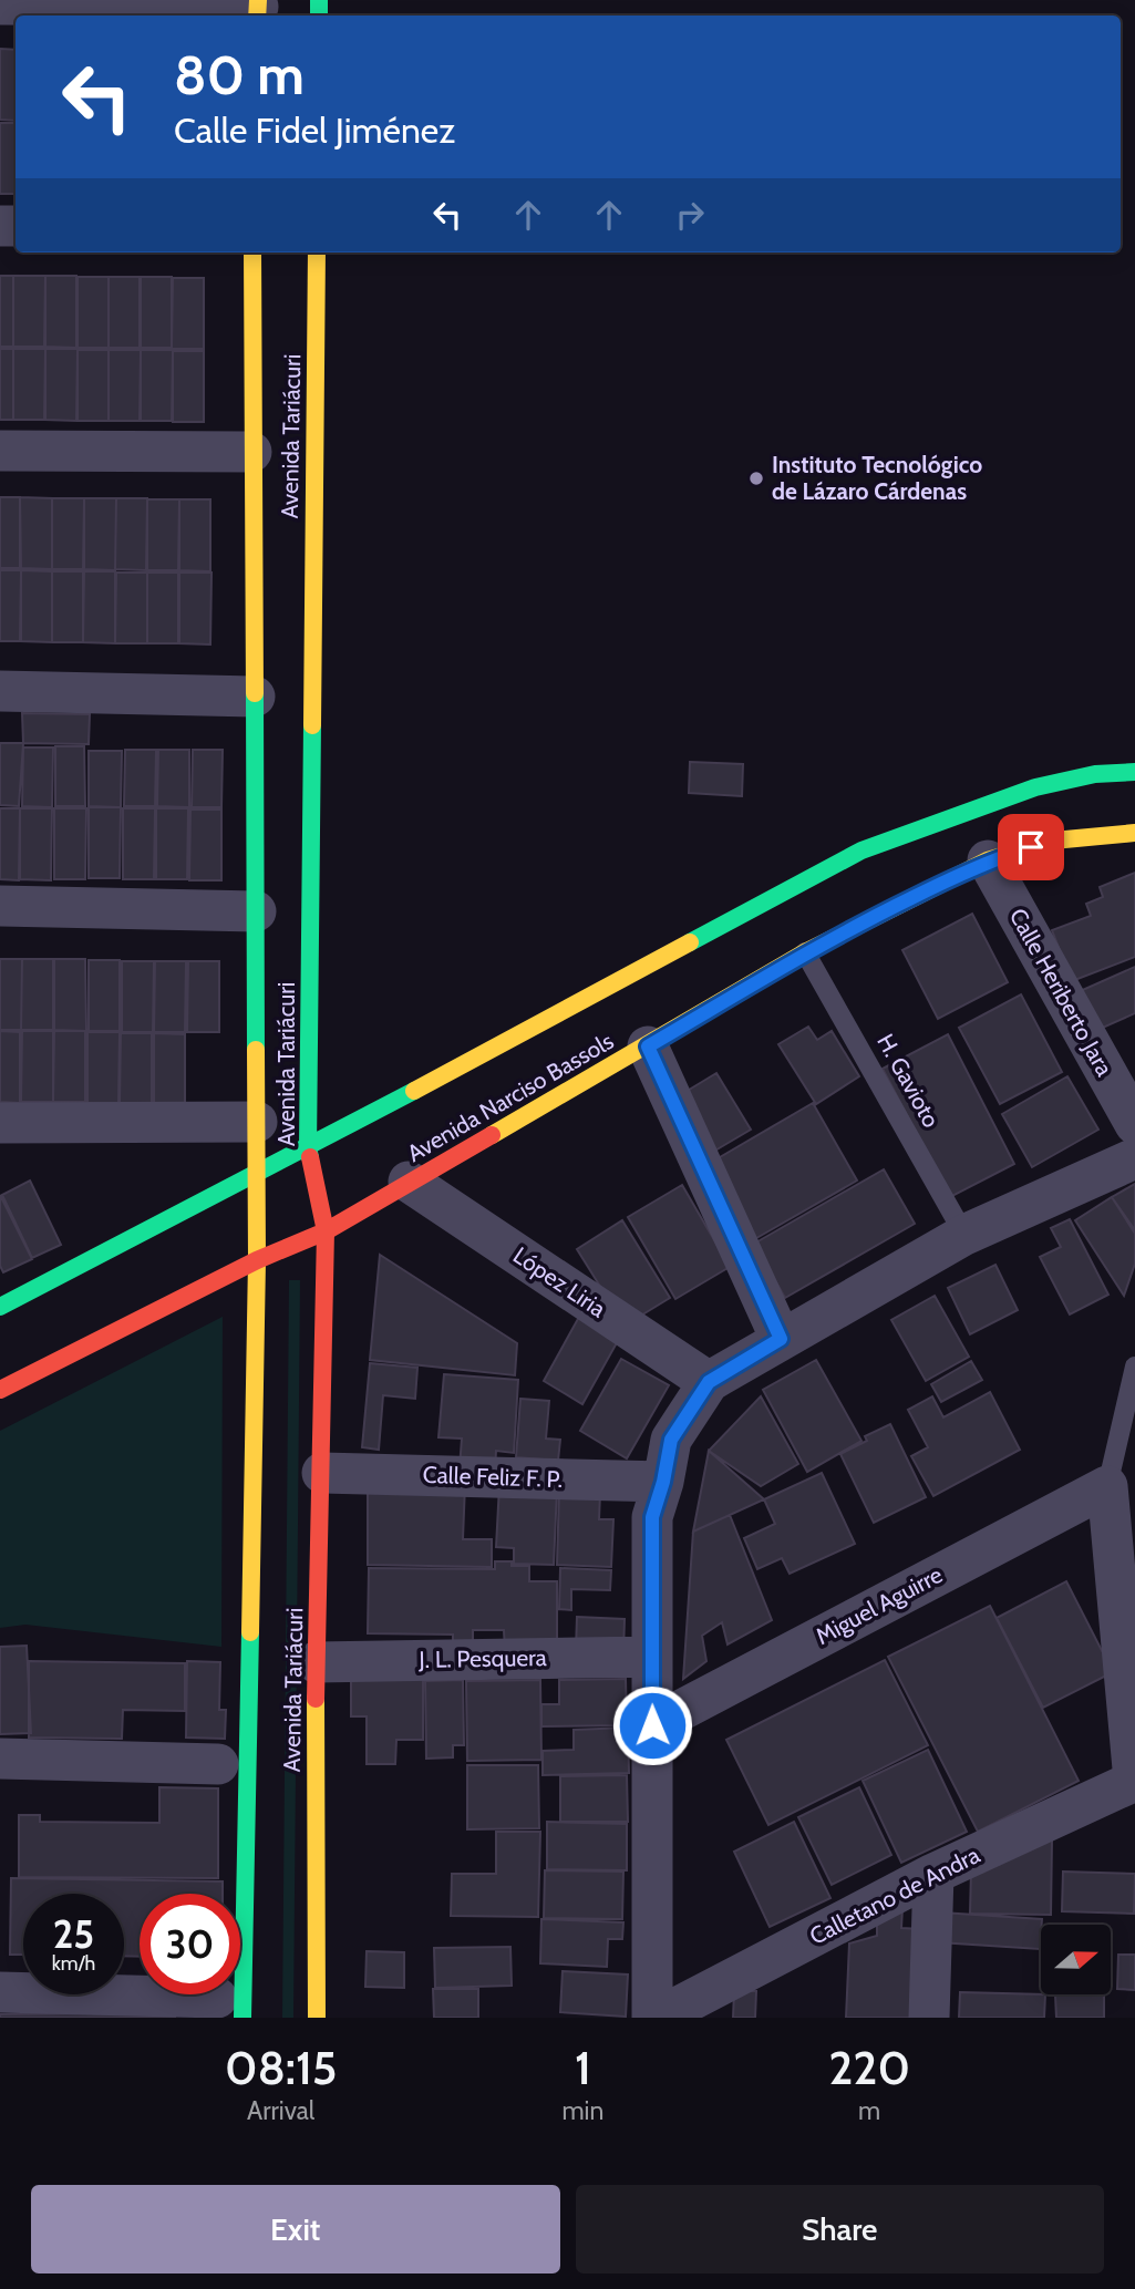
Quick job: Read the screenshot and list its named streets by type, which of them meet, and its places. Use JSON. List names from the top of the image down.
{
  "streets": {
    "street": [
      "Avenida Tariácuri",
      "Calle Heriberto Jara",
      "Avenida Narciso Bassols",
      "López Liria",
      "Calle Feliz F. P.",
      "Miguel Aguirre",
      "J. L. Pesquera",
      "Calletano de Andra"
    ],
    "lane": ["H. Gavioto"]
  },
  "crossings": [
    ["Avenida Tariácuri", "Avenida Narciso Bassols"],
    ["Avenida Tariácuri", "Calle Feliz F. P."],
    ["Avenida Tariácuri", "J. L. Pesquera"],
    ["Calle Heriberto Jara", "Avenida Narciso Bassols"],
    ["H. Gavioto", "Avenida Narciso Bassols"],
    ["Avenida Narciso Bassols", "López Liria"]
  ],
  "places": ["Instituto Tecnológico de Lázaro Cárdenas"],
  "north": "right",
  "page": {
    "turn": ["80 m", "Calle Fidel Jiménez"],
    "speed": "25 km/h",
    "limit": "30",
    "eta": [
      "08:15",
      "Arrival",
      "1",
      "min",
      "220",
      "m"
    ],
    "buttons": ["Exit", "Share"]
  }
}
